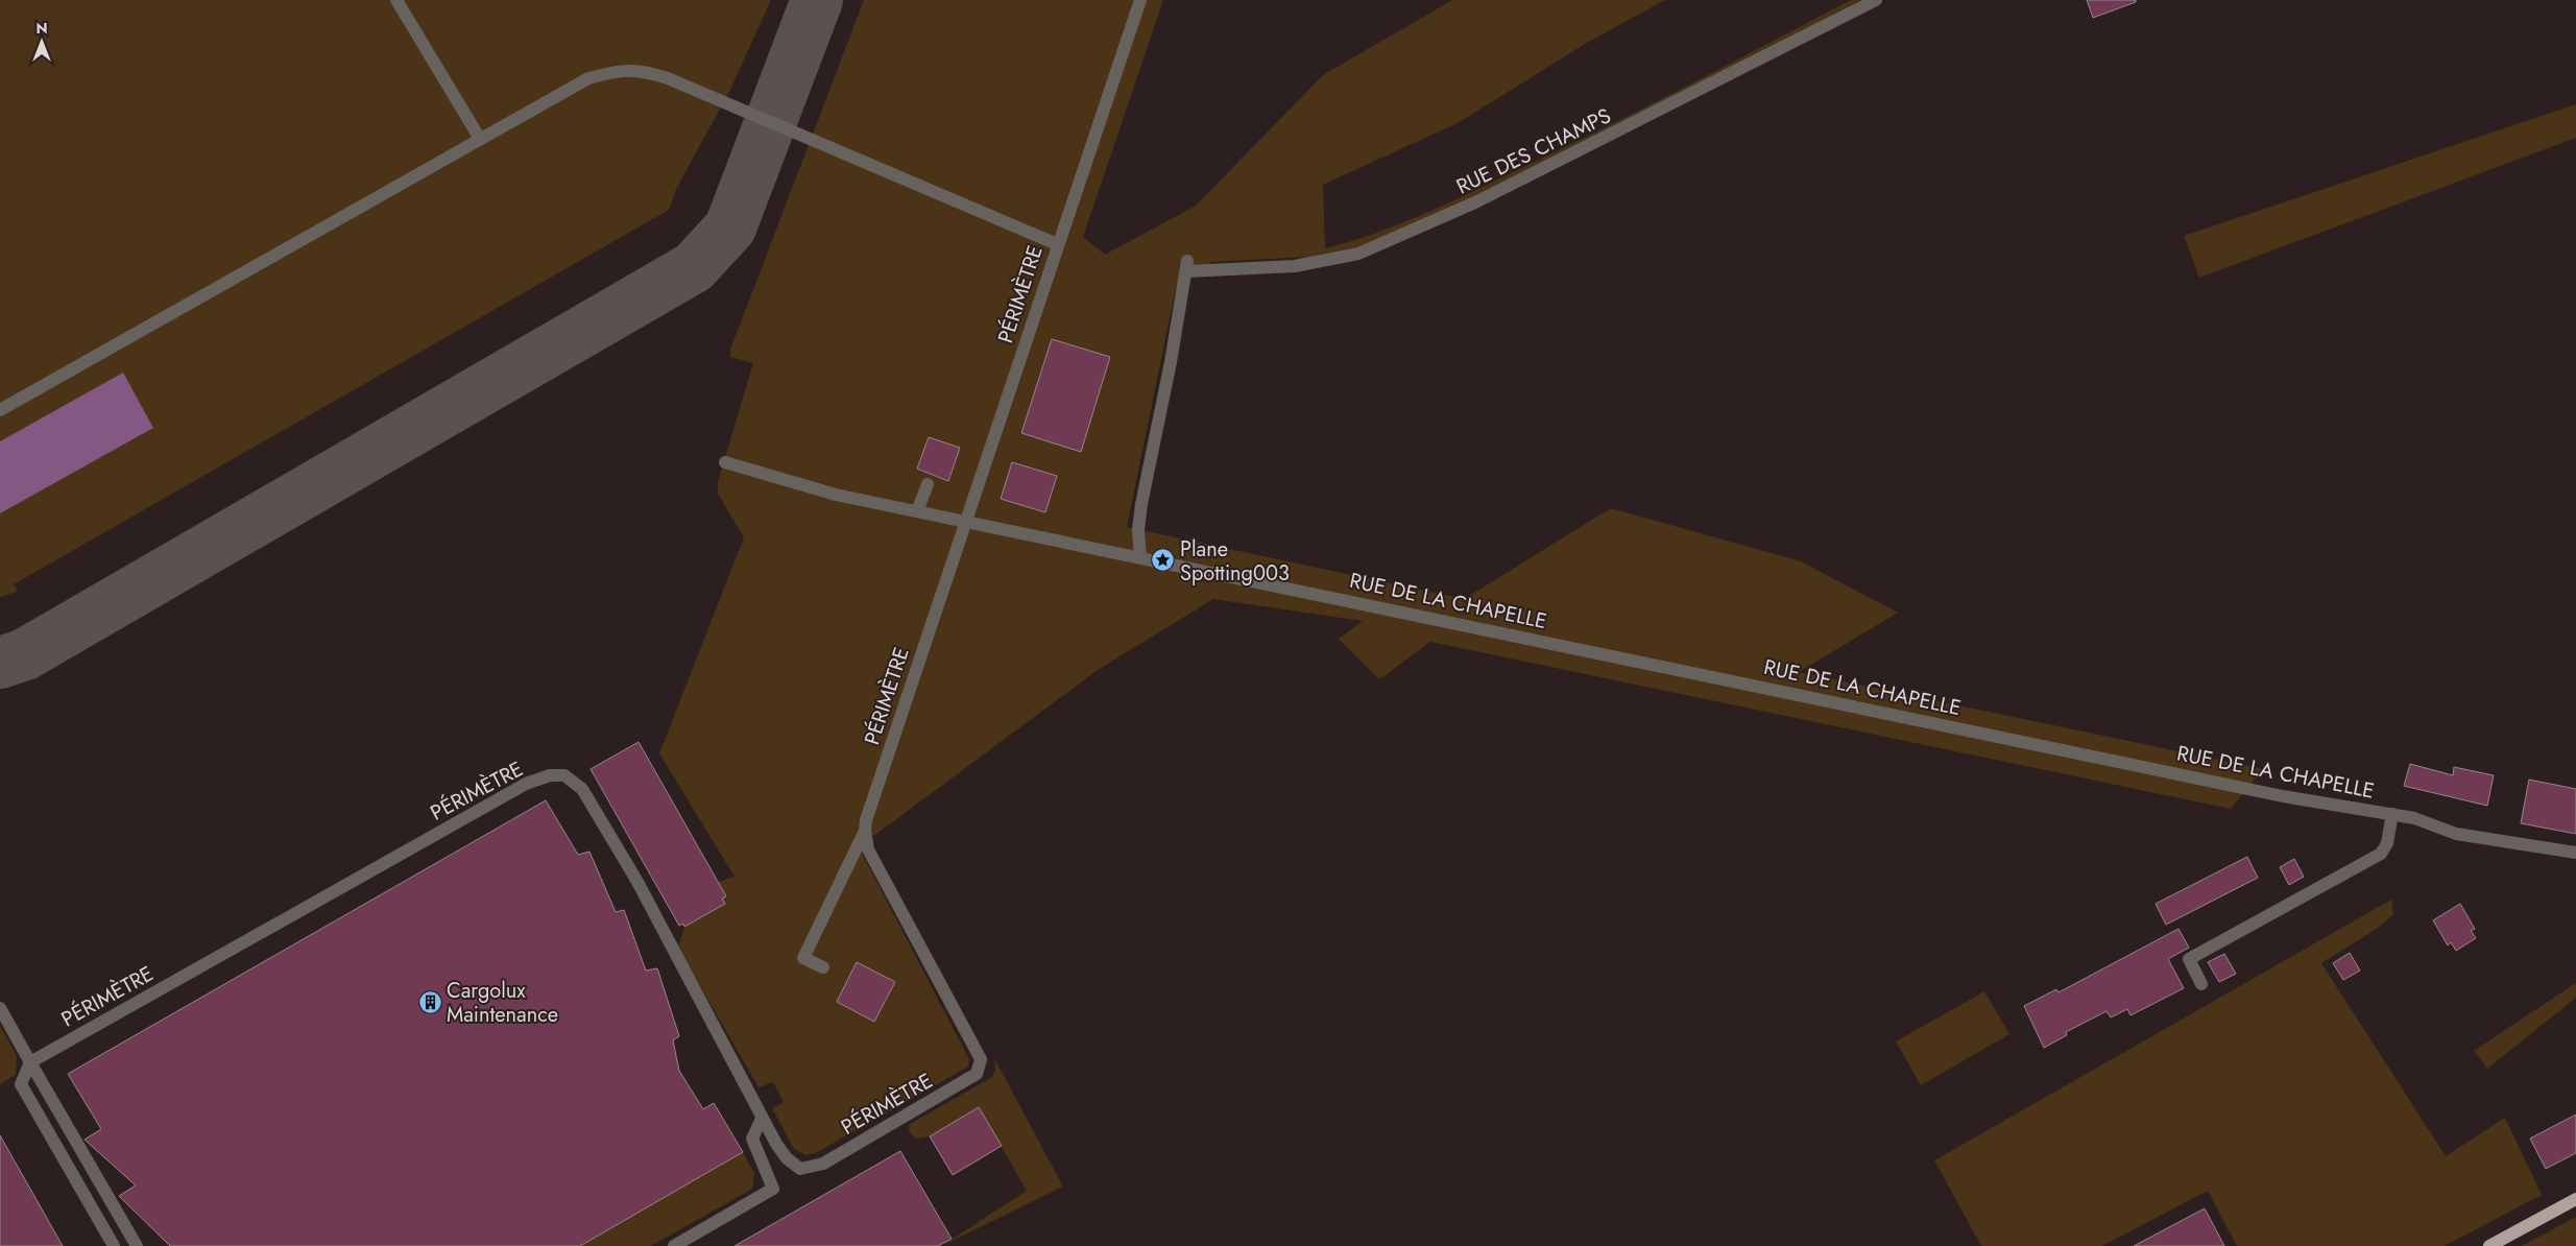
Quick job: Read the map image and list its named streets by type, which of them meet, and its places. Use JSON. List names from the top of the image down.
{
  "streets": {
    "street": ["RUE DES CHAMPS", "PÉRIMÈTRE", "RUE DE LA CHAPELLE"]
  },
  "crossings": [
    ["RUE DES CHAMPS", "RUE DE LA CHAPELLE"],
    ["PÉRIMÈTRE", "RUE DE LA CHAPELLE"]
  ],
  "places": {
    "place": ["Plane Spotting003"],
    "building": ["Cargolux Maintenance"]
  },
  "north": "top"
}
